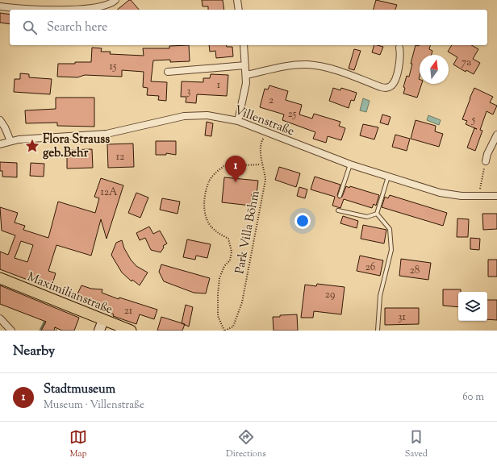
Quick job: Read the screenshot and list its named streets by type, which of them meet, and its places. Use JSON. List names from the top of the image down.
{
  "streets": {
    "main road": ["Maximilianstraße"],
    "street": ["Villenstraße"],
    "path": ["Park Villa Böhm"]
  },
  "crossings": [
    ["Villenstraße", "Park Villa Böhm"]
  ],
  "places": {
    "place": ["Flora Strauss geb.Behr"]
  },
  "house_numbers": [
    "7a",
    "15",
    "1",
    "3",
    "2",
    "25",
    "5",
    "12",
    "12A",
    "26",
    "28",
    "29",
    "21",
    "31"
  ],
  "north": "top",
  "page": {
    "search": "Search here",
    "pins": "1",
    "heading": "Nearby",
    "list": [
      {
        "mark": "1",
        "name": "Stadtmuseum",
        "note": "Museum · Villenstraße",
        "value": "60 m"
      }
    ],
    "nav": ["Map", "Directions", "Saved"]
  }
}
